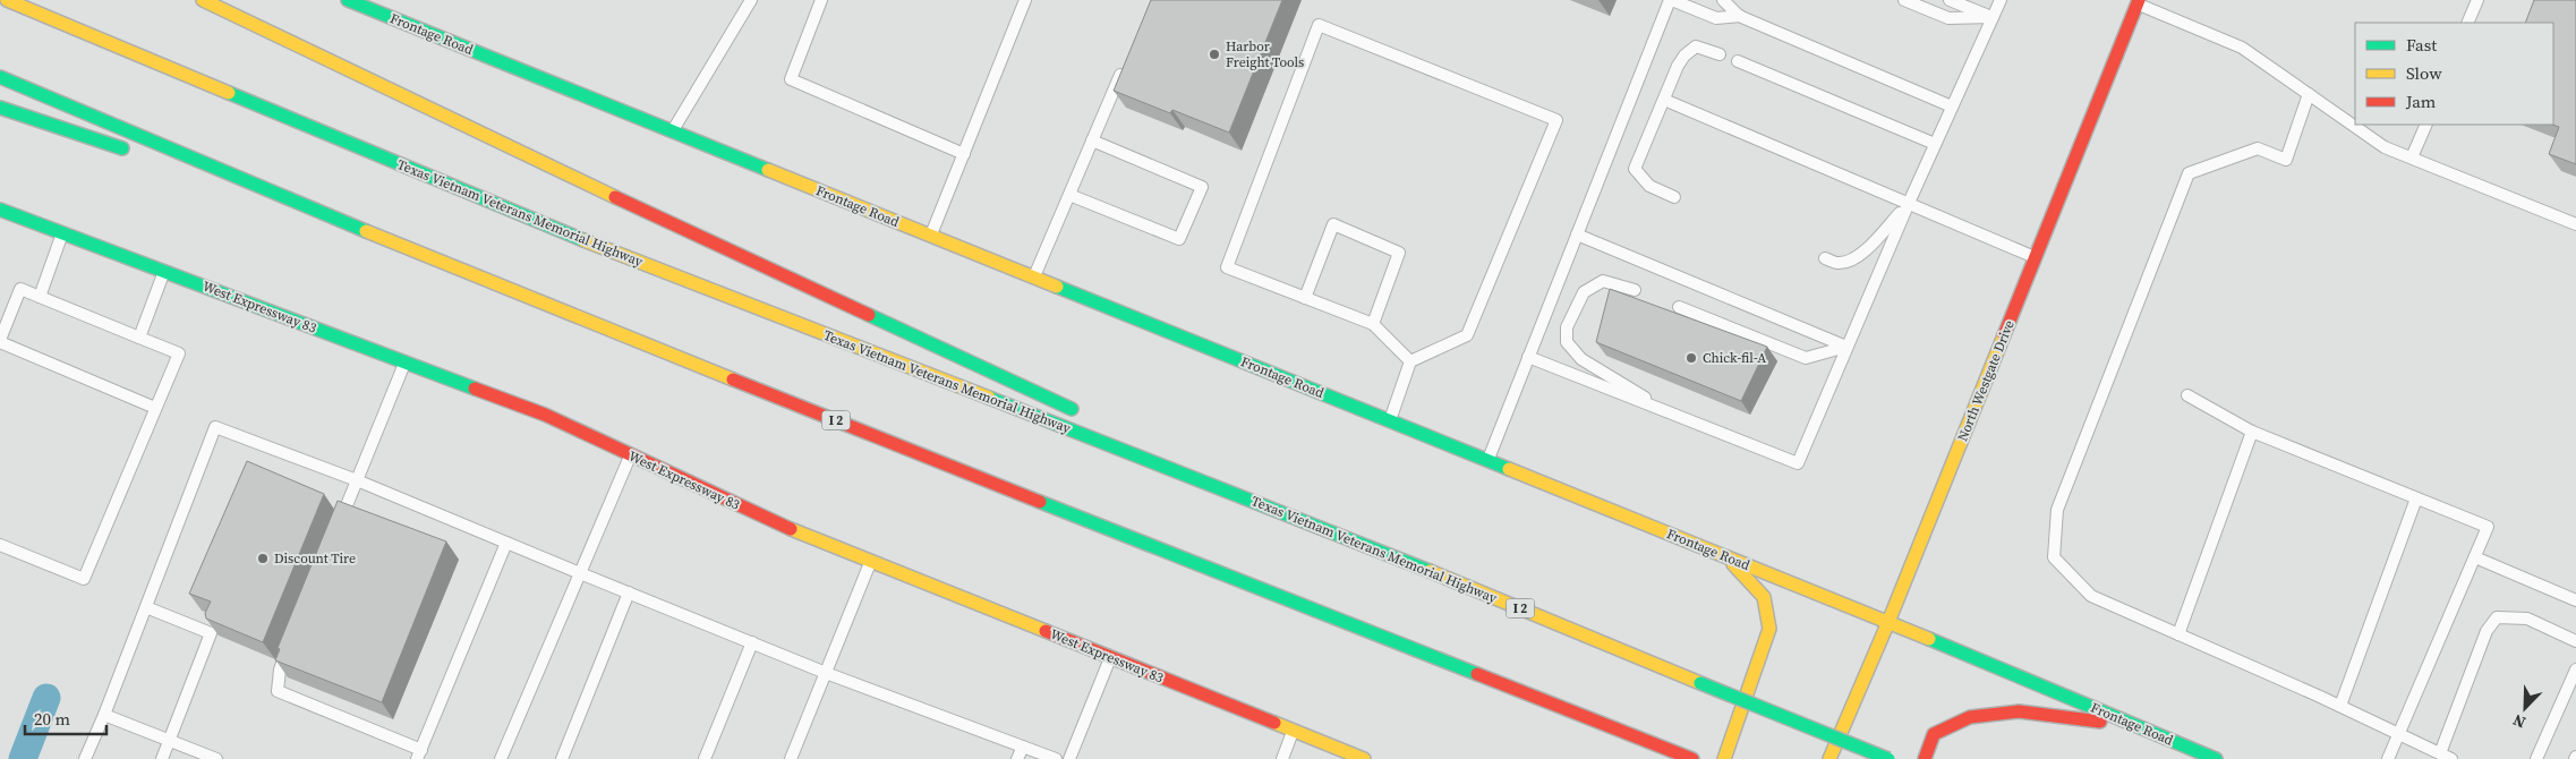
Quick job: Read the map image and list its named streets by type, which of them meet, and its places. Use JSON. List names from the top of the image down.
{
  "streets": {
    "main road": [
      "Frontage Road",
      "Texas Vietnam Veterans Memorial Highway",
      "West Expressway 83",
      "North Westgate Drive",
      "I 2"
    ]
  },
  "crossings": [
    ["Frontage Road", "North Westgate Drive"]
  ],
  "places": ["Harbor Freight Tools", "Chick-fil-A", "Discount Tire"],
  "legend": ["Fast", "Slow", "Jam"],
  "scale_bar": "20 m",
  "north": "bottom left"
}
